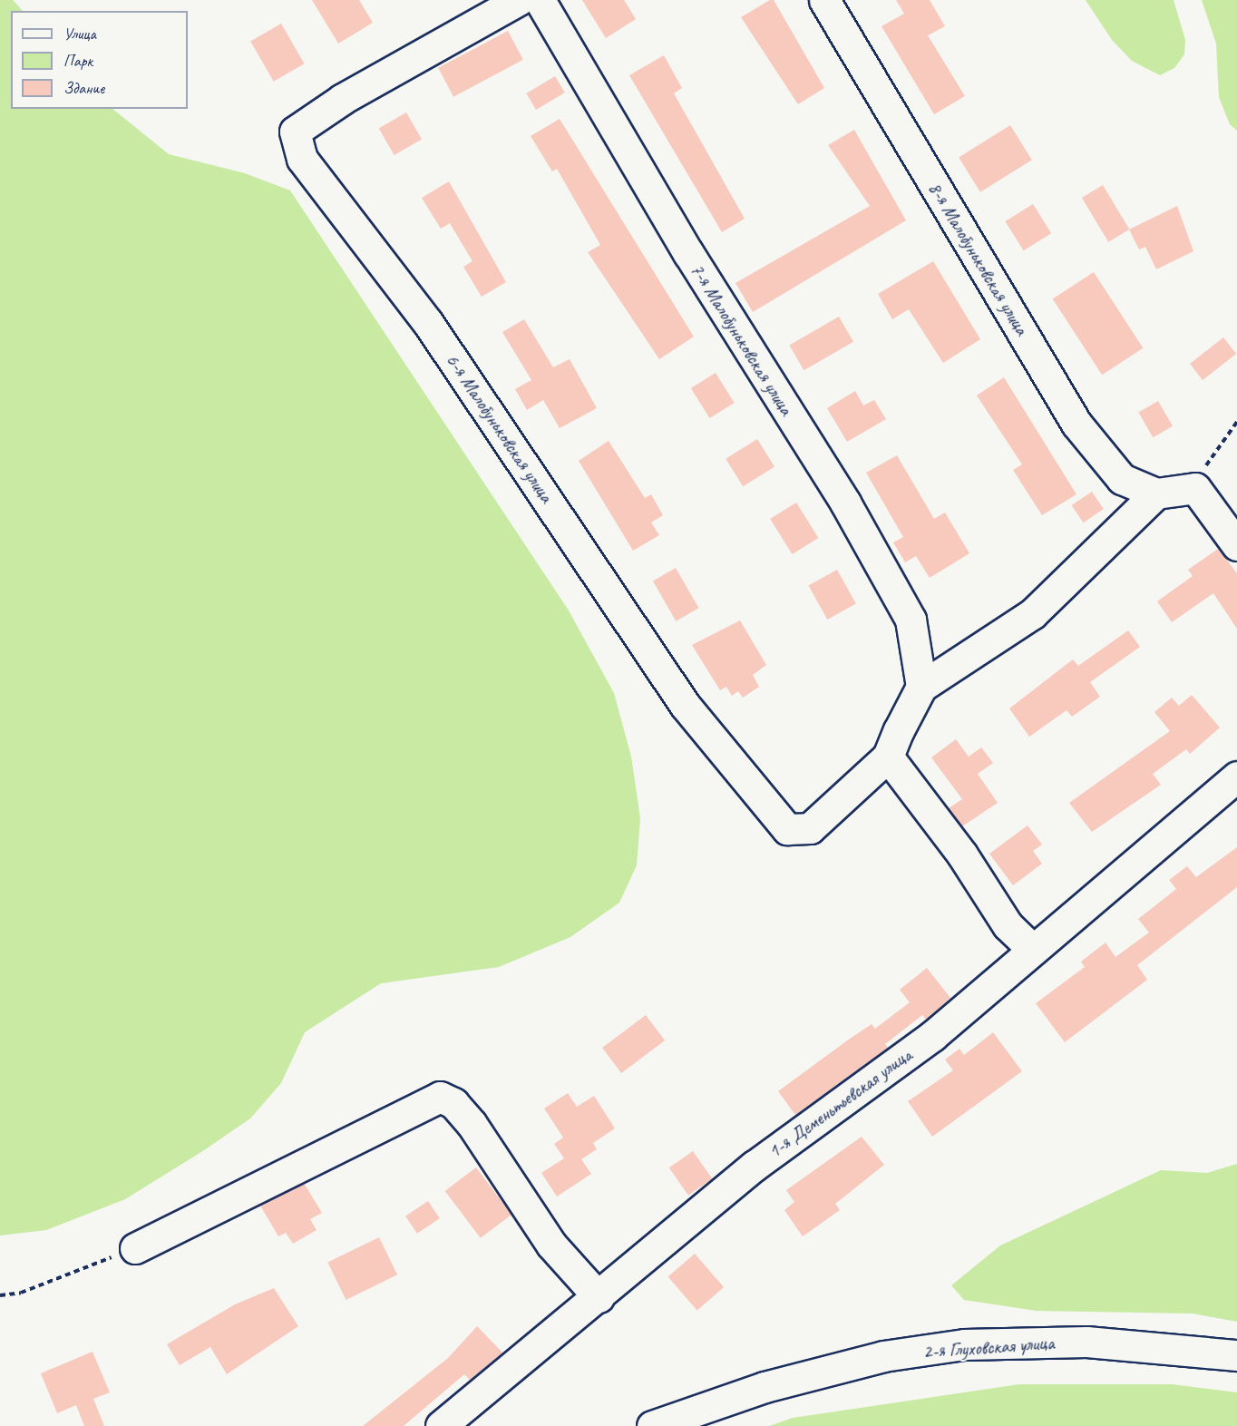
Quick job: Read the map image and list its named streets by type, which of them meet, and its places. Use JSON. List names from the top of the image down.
{
  "streets": {
    "main road": [
      "8-я Малобуньковская улица",
      "7-я Малобуньковская улица",
      "6-я Малобуньковская улица",
      "1-я Деменьтьевская улица",
      "2-я Глуховская улица"
    ]
  },
  "legend": ["Улица", "Парк", "Здание"]
}
